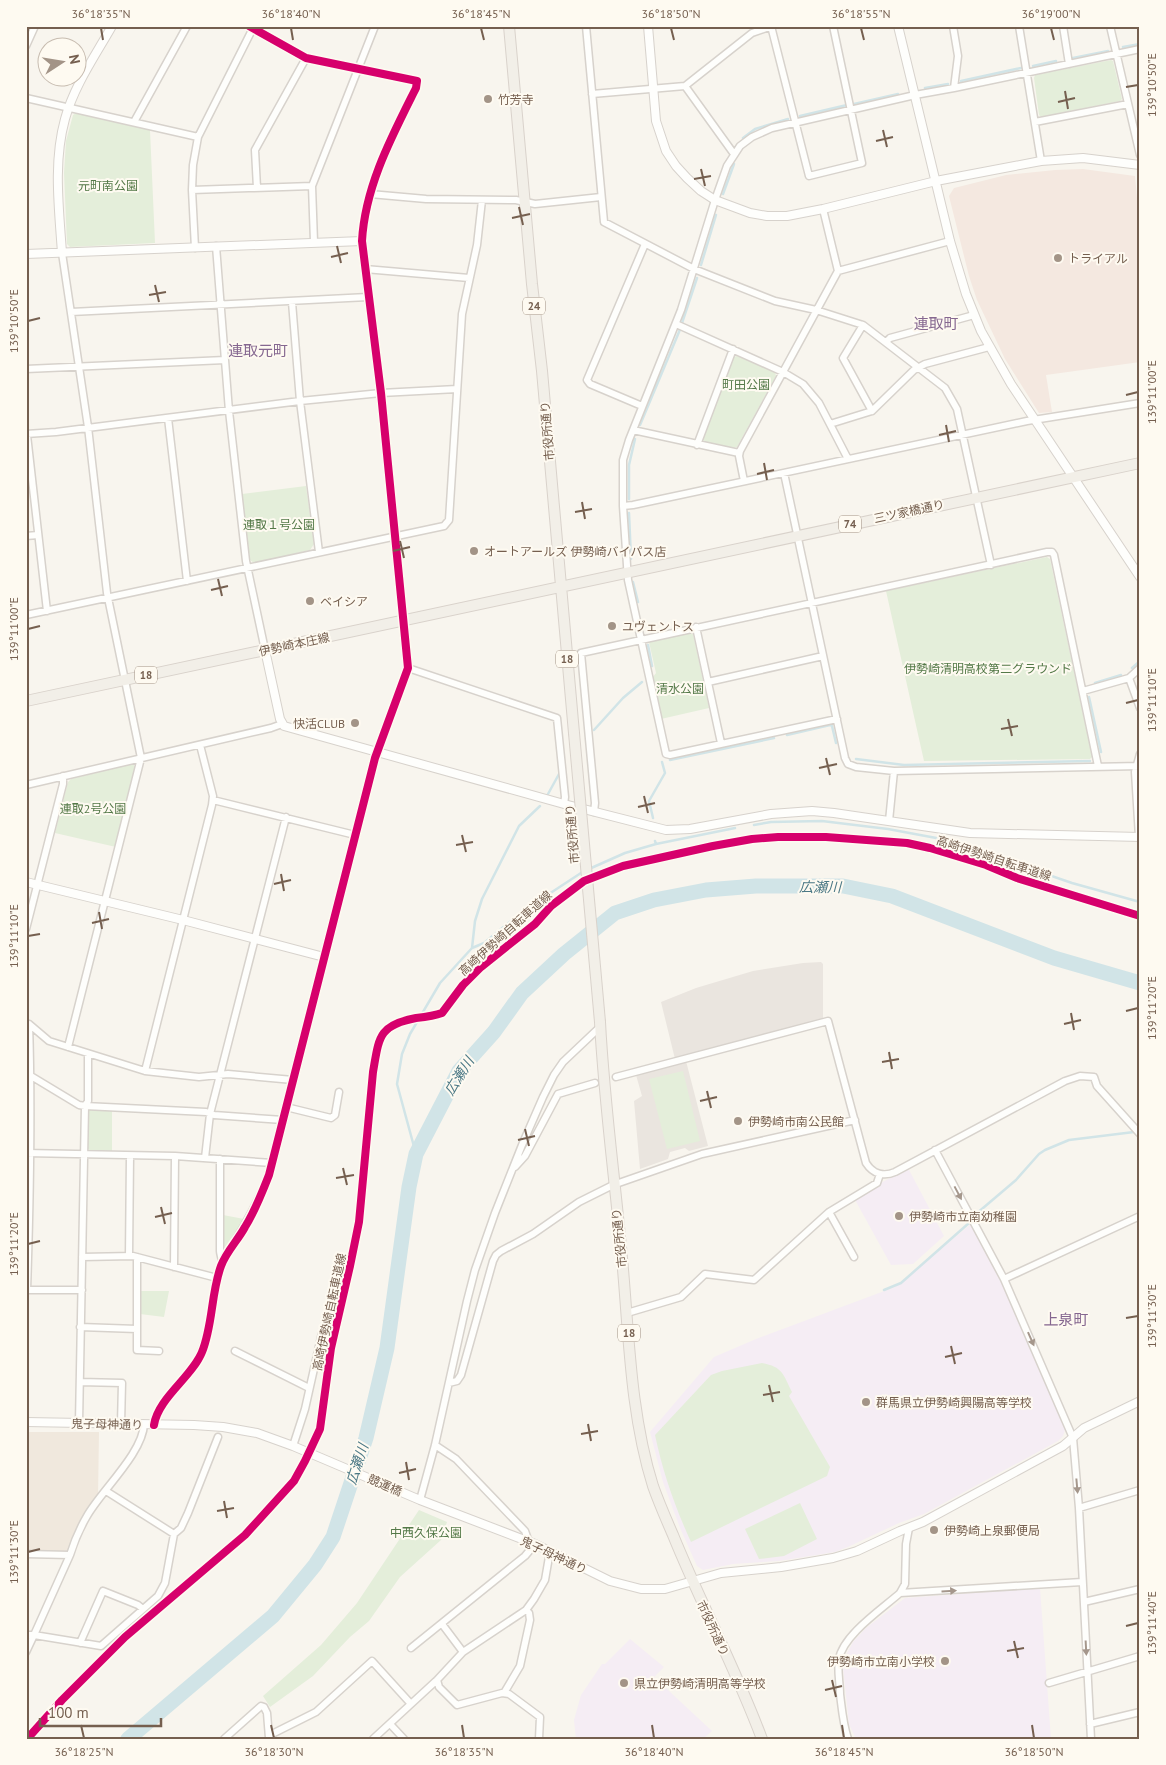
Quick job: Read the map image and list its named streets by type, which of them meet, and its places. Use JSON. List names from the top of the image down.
{
  "streets": {
    "main road": [
      "24",
      "市役所通り",
      "三ツ家橋通り",
      "74",
      "伊勢崎本庄線",
      "18"
    ],
    "street": ["鬼子母神通り", "競運橋"],
    "cycle path": ["高崎伊勢崎自転車道線"]
  },
  "crossings": [
    ["市役所通り", "三ツ家橋通り"],
    ["市役所通り", "伊勢崎本庄線"],
    ["市役所通り", "鬼子母神通り"],
    ["三ツ家橋通り", "伊勢崎本庄線"],
    ["鬼子母神通り", "競運橋"]
  ],
  "districts": ["連取町", "連取元町", "上泉町"],
  "water": ["広瀬川"],
  "parks": [
    "元町南公園",
    "町田公園",
    "連取１号公園",
    "伊勢崎清明高校第二グラウンド",
    "清水公園",
    "連取2号公園",
    "中西久保公園"
  ],
  "places": [
    "竹芳寺",
    "トライアル",
    "オートアールズ 伊勢崎バイパス店",
    "ベイシア",
    "ユヴェントス",
    "快活CLUB",
    "伊勢崎市南公民館",
    "伊勢崎市立南幼稚園",
    "群馬県立伊勢崎興陽高等学校",
    "伊勢崎上泉郵便局",
    "伊勢崎市立南小学校",
    "県立伊勢崎清明高等学校"
  ],
  "scale_bar": "100 m",
  "north": "right",
  "coordinates": [
    "36°18'35\"N",
    "36°18'40\"N",
    "36°18'45\"N",
    "36°18'50\"N",
    "36°18'55\"N",
    "36°19'00\"N",
    "139°10'50\"E",
    "139°11'00\"E",
    "139°11'10\"E",
    "139°11'20\"E",
    "139°11'30\"E",
    "139°11'40\"E",
    "36°18'25\"N",
    "36°18'30\"N"
  ]
}
